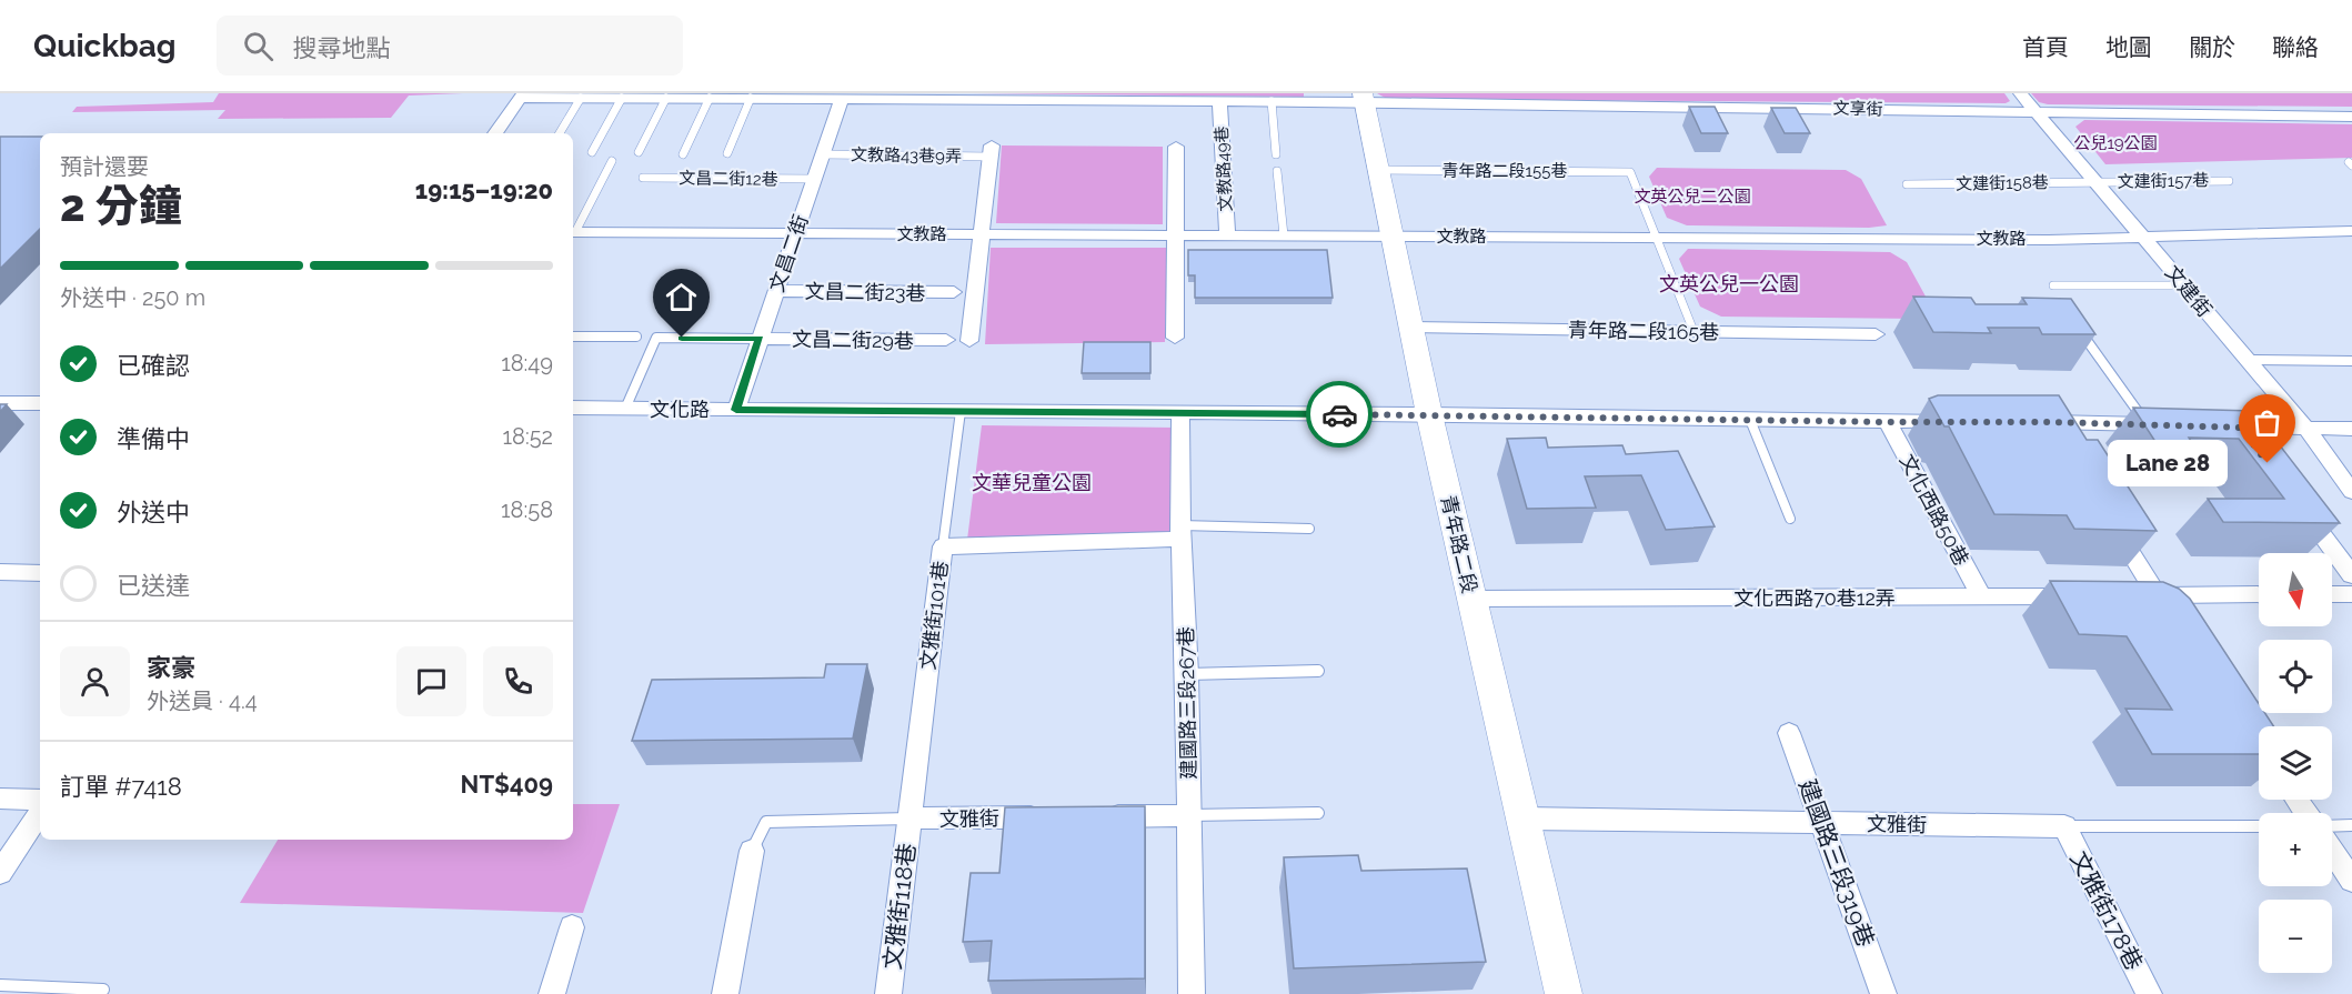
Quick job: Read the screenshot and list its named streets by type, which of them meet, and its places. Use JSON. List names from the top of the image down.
{
  "streets": {
    "street": [
      "文享街",
      "文教路49巷",
      "文教路",
      "文昌二街",
      "文建街",
      "文昌二街23巷",
      "青年路二段165巷",
      "文昌二街29巷",
      "文化路",
      "文化西路50巷",
      "青年路二段",
      "文化西路70巷12弄",
      "文雅街101巷",
      "建國路三段267巷",
      "文雅街",
      "建國路三段319巷",
      "文雅街118巷",
      "文雅街178巷"
    ],
    "lane": [
      "文教路43巷9弄",
      "青年路二段155巷",
      "文昌二街12巷",
      "文建街157巷",
      "文建街158巷"
    ]
  },
  "crossings": [
    ["文享街", "文教路49巷"],
    ["文享街", "文昌二街"],
    ["文享街", "文建街"],
    ["文享街", "青年路二段"],
    ["文教路43巷9弄", "文昌二街"],
    ["文教路49巷", "文教路"],
    ["青年路二段155巷", "文教路"],
    ["青年路二段155巷", "青年路二段"],
    ["文昌二街12巷", "文昌二街"],
    ["文建街157巷", "文建街158巷"],
    ["文建街157巷", "文建街"],
    ["文建街158巷", "文建街"],
    ["文教路", "文昌二街"],
    ["文教路", "文建街"],
    ["文教路", "青年路二段"],
    ["文昌二街", "文昌二街23巷"],
    ["文昌二街", "文昌二街29巷"],
    ["文昌二街", "文化路"],
    ["青年路二段165巷", "青年路二段"],
    ["文化路", "文化西路50巷"],
    ["文化路", "青年路二段"],
    ["文化路", "文雅街101巷"],
    ["文化路", "建國路三段267巷"],
    ["文化西路50巷", "文化西路70巷12弄"],
    ["青年路二段", "文化西路70巷12弄"],
    ["青年路二段", "文雅街"],
    ["文雅街101巷", "文雅街"],
    ["文雅街101巷", "文雅街118巷"],
    ["文雅街", "建國路三段319巷"],
    ["文雅街", "文雅街118巷"],
    ["文雅街", "文雅街178巷"]
  ],
  "parks": [
    "公兒19公園",
    "文英公兒二公園",
    "文英公兒一公園",
    "文華兒童公園"
  ],
  "places": ["Lane 28"],
  "north": "bottom",
  "page": {
    "header": "Quickbag",
    "search": "搜尋地點",
    "nav": [
      "首頁",
      "地圖",
      "關於",
      "聯絡"
    ],
    "heading": ["2 分鐘", "預計還要", "19:15–19:20"],
    "panel": [
      "家豪",
      "外送員 · 4.4",
      "訂單 #7418",
      "NT$409"
    ],
    "bar": "外送中 · 250 m",
    "list": [
      ["已確認", "18:49"],
      ["準備中", "18:52"],
      ["外送中", "18:58"],
      "已送達"
    ],
    "bubble": "Lane 28",
    "map_buttons": ["+", "−"]
  }
}
